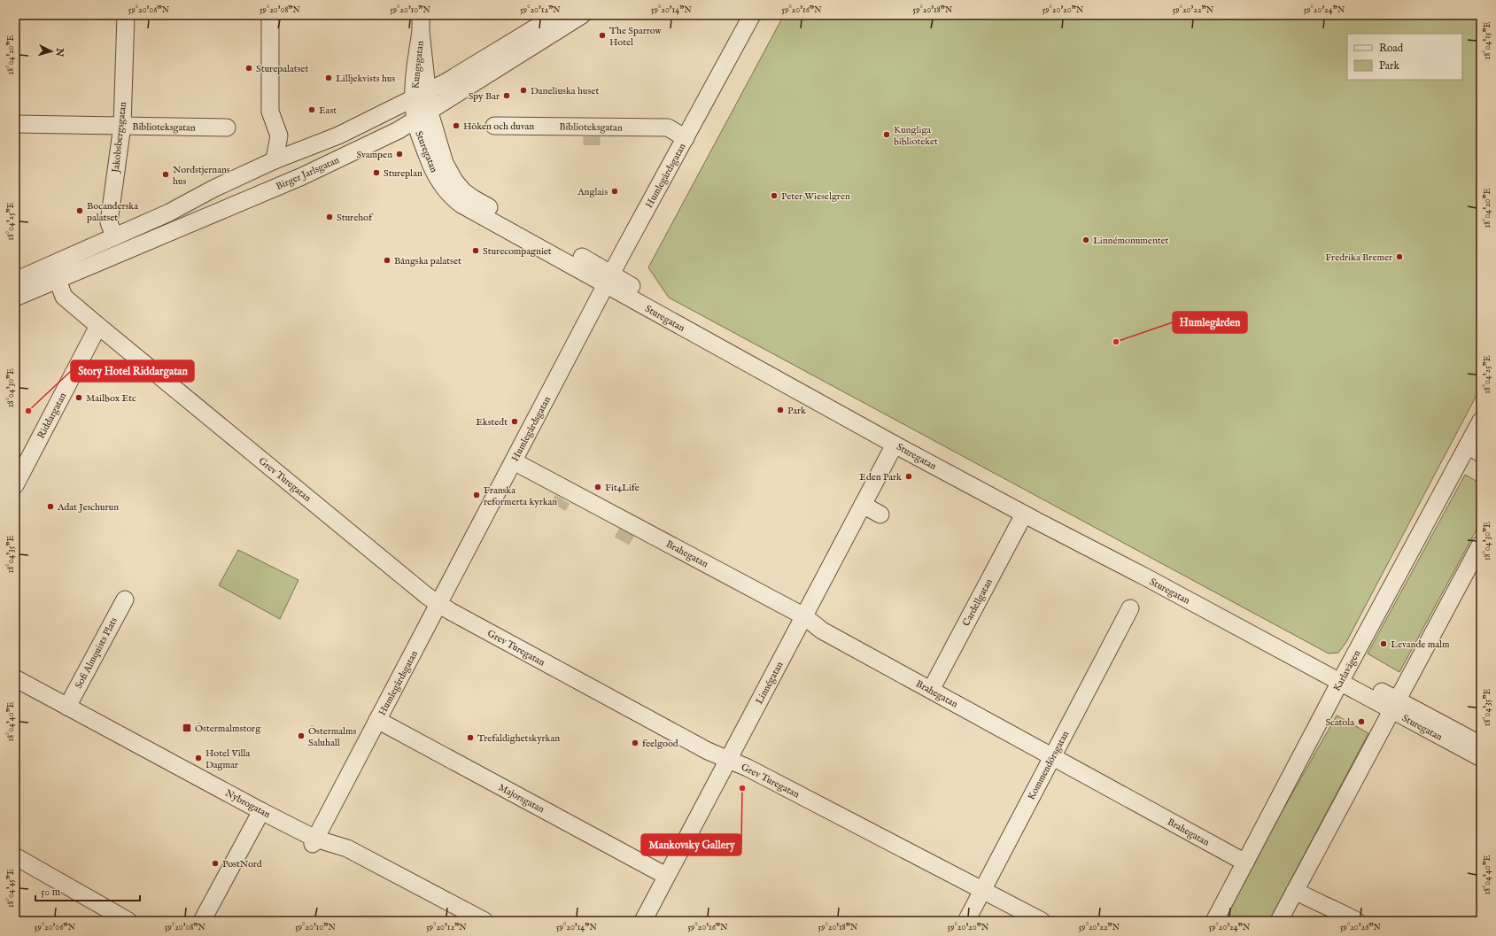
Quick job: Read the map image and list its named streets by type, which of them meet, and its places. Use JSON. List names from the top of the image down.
{
  "streets": {
    "street": [
      "Kungsgatan",
      "Biblioteksgatan",
      "Jakobsbergsgatan",
      "Sturegatan",
      "Birger Jarlsgatan",
      "Humlegårdsgatan",
      "Riddargatan",
      "Grev Turegatan",
      "Brahegatan",
      "Cardellgatan",
      "Sofi Almquists Plats",
      "Karlavägen",
      "Linnégatan",
      "Kommendörsgatan",
      "Majorsgatan",
      "Nybrogatan"
    ]
  },
  "crossings": [
    ["Kungsgatan", "Sturegatan"],
    ["Kungsgatan", "Birger Jarlsgatan"],
    ["Biblioteksgatan", "Jakobsbergsgatan"],
    ["Biblioteksgatan", "Humlegårdsgatan"],
    ["Jakobsbergsgatan", "Birger Jarlsgatan"],
    ["Sturegatan", "Birger Jarlsgatan"],
    ["Sturegatan", "Humlegårdsgatan"],
    ["Sturegatan", "Cardellgatan"],
    ["Sturegatan", "Karlavägen"],
    ["Sturegatan", "Linnégatan"],
    ["Birger Jarlsgatan", "Grev Turegatan"],
    ["Humlegårdsgatan", "Grev Turegatan"],
    ["Humlegårdsgatan", "Brahegatan"],
    ["Humlegårdsgatan", "Majorsgatan"],
    ["Humlegårdsgatan", "Nybrogatan"],
    ["Riddargatan", "Grev Turegatan"],
    ["Grev Turegatan", "Linnégatan"],
    ["Grev Turegatan", "Kommendörsgatan"],
    ["Brahegatan", "Cardellgatan"],
    ["Brahegatan", "Karlavägen"],
    ["Brahegatan", "Linnégatan"],
    ["Brahegatan", "Kommendörsgatan"],
    ["Sofi Almquists Plats", "Nybrogatan"],
    ["Linnégatan", "Majorsgatan"]
  ],
  "places": {
    "other": [
      "The Sparrow Hotel",
      "Sturepalatset",
      "Lilljekvists hus",
      "Daneliuska huset",
      "Spy Bar",
      "East",
      "Höken och duvan",
      "Kungliga biblioteket",
      "Svampen",
      "Stureplan",
      "Nordstjernans hus",
      "Anglais",
      "Peter Wieselgren",
      "Bocanderska palatset",
      "Sturehof",
      "Linnémonumentet",
      "Sturecompagniet",
      "Fredrika Bremer",
      "Bångska palatset",
      "Humlegården",
      "Mailbox Etc",
      "Park",
      "Story Hotel Riddargatan",
      "Ekstedt",
      "Eden Park",
      "Fit4Life",
      "Franska reformerta kyrkan",
      "Adat Jeschurun",
      "Levande malm",
      "Scatola",
      "Östermalms Saluhall",
      "Trefaldighetskyrkan",
      "feelgood",
      "Hotel Villa Dagmar",
      "Mankovsky Gallery",
      "PostNord"
    ],
    "transit": ["Östermalmstorg"]
  },
  "legend": ["Road", "Park"],
  "scale_bar": "50 m",
  "north": "right",
  "coordinates": [
    "59°20'06\"N",
    "59°20'08\"N",
    "59°20'10\"N",
    "59°20'12\"N",
    "59°20'14\"N",
    "59°20'16\"N",
    "59°20'18\"N",
    "59°20'20\"N",
    "59°20'22\"N",
    "59°20'24\"N",
    "18°04'15\"E",
    "18°04'20\"E",
    "18°04'25\"E",
    "18°04'30\"E",
    "18°04'35\"E",
    "18°04'40\"E",
    "18°04'45\"E",
    "59°20'26\"N"
  ]
}
